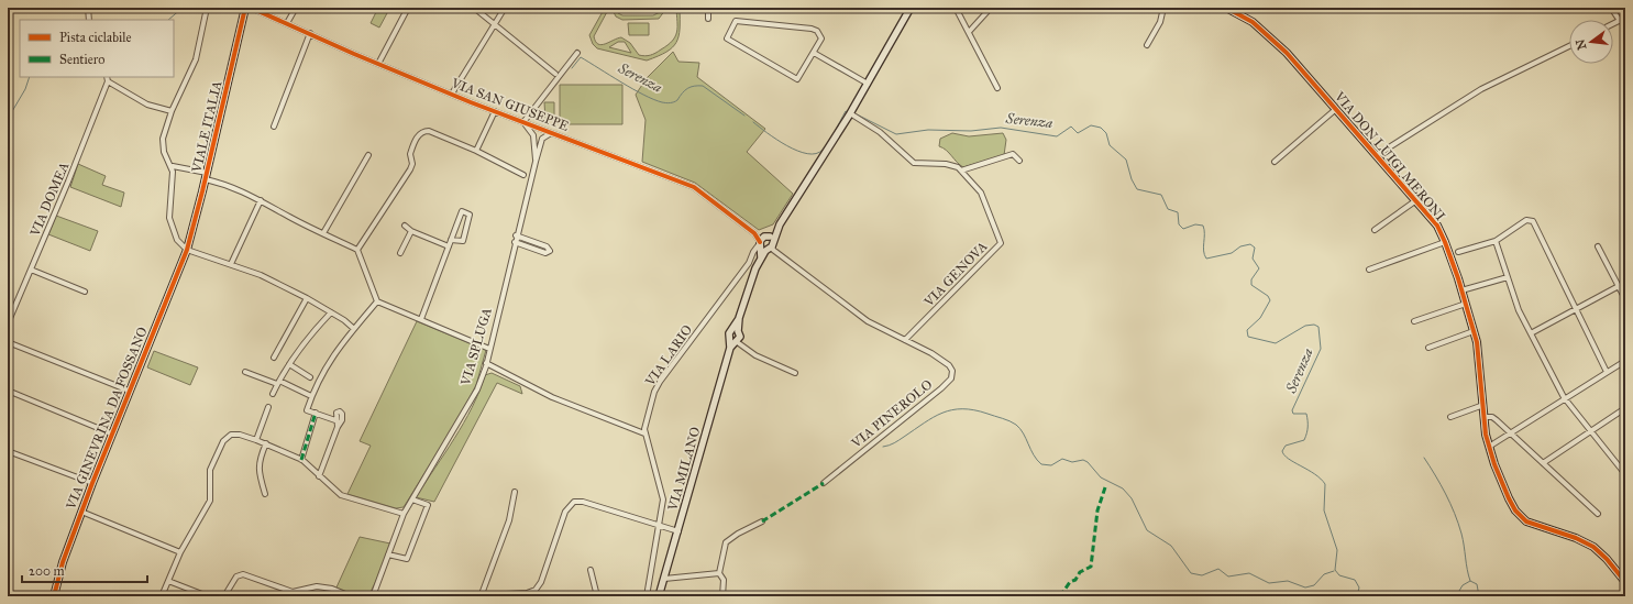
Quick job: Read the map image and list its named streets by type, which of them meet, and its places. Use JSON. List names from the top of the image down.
{
  "streets": {
    "street": [
      "VIA SAN GIUSEPPE",
      "VIALE ITALIA",
      "VIA DON LUIGI MERONI",
      "VIA DOMEA",
      "VIA GENOVA",
      "VIA SPLUGA",
      "VIA LARIO",
      "VIA PINEROLO",
      "VIA GINEVRINA DA FOSSANO",
      "VIA MILANO"
    ]
  },
  "crossings": [
    ["VIA SAN GIUSEPPE", "VIA SPLUGA"],
    ["VIA SAN GIUSEPPE", "VIA LARIO"],
    ["VIALE ITALIA", "VIA GINEVRINA DA FOSSANO"],
    ["VIA GENOVA", "VIA PINEROLO"]
  ],
  "water": ["Serenza"],
  "legend": ["Pista ciclabile", "Sentiero"],
  "scale_bar": "200 m",
  "north": "left"
}
